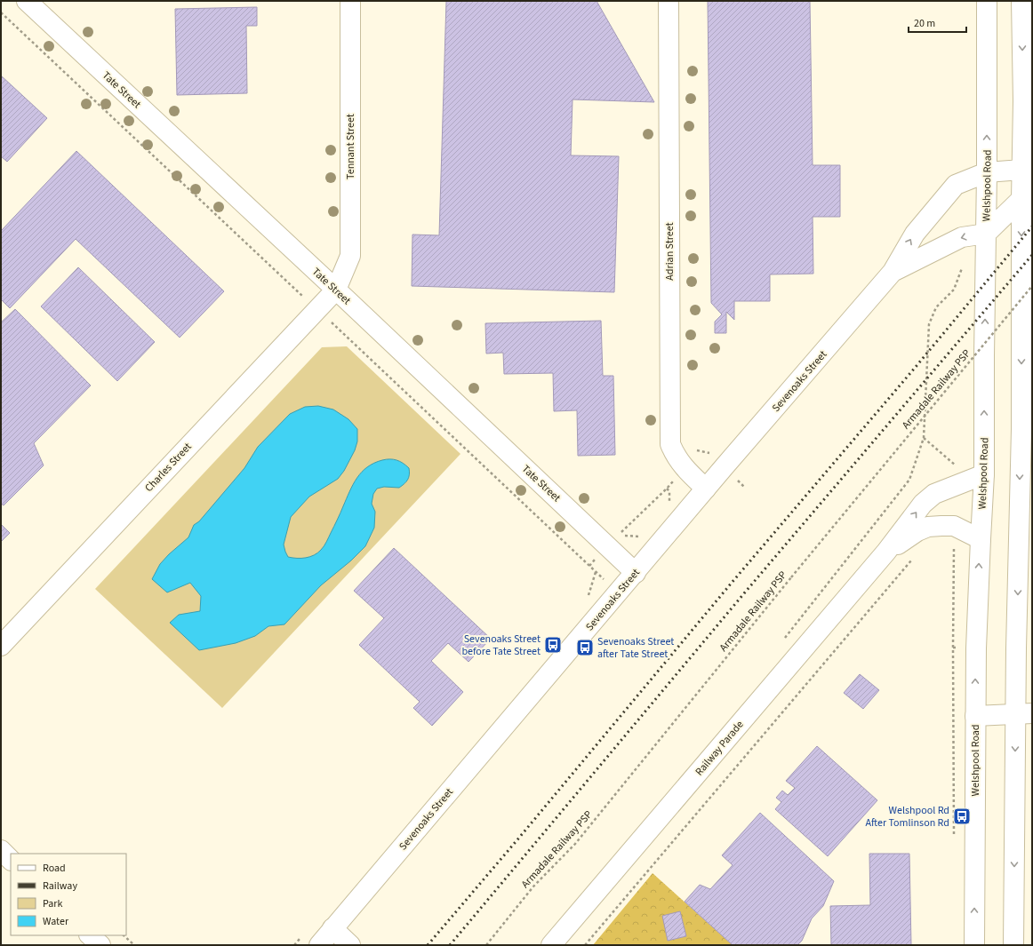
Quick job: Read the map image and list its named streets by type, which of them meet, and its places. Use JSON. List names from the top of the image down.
{
  "streets": {
    "main road": [
      "Tate Street",
      "Tennant Street",
      "Welshpool Road",
      "Adrian Street",
      "Sevenoaks Street",
      "Charles Street",
      "Railway Parade"
    ],
    "path": ["Armadale Railway PSP"]
  },
  "crossings": [
    ["Tate Street", "Tennant Street"],
    ["Tate Street", "Sevenoaks Street"],
    ["Tate Street", "Charles Street"],
    ["Tennant Street", "Charles Street"],
    ["Welshpool Road", "Sevenoaks Street"],
    ["Welshpool Road", "Railway Parade"],
    ["Adrian Street", "Sevenoaks Street"]
  ],
  "places": {
    "bus stop": ["Sevenoaks Street before Tate Street", "Sevenoaks Street after Tate Street", "Welshpool Rd After Tomlinson Rd"]
  },
  "legend": [
    "Road",
    "Railway",
    "Park",
    "Water"
  ],
  "scale_bar": "20 m"
}
